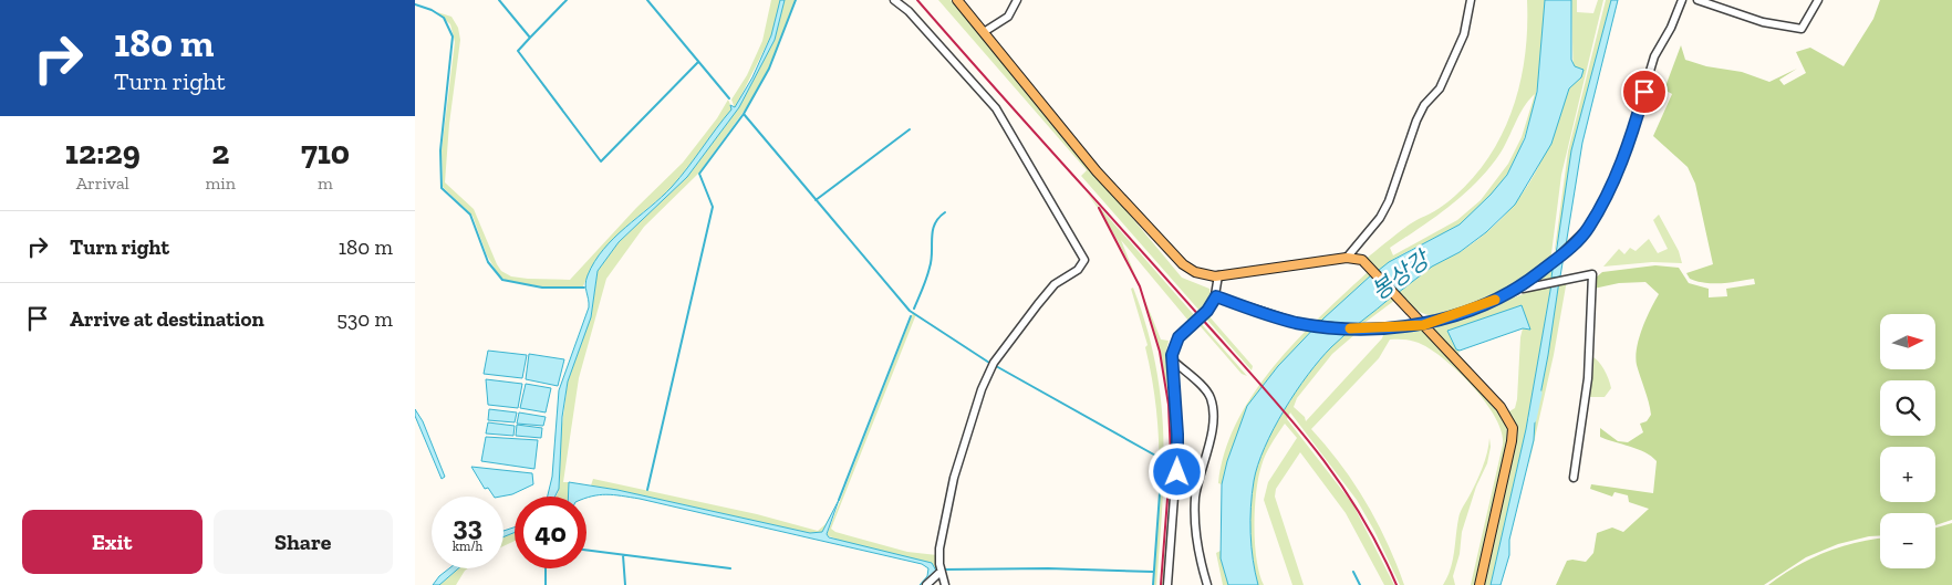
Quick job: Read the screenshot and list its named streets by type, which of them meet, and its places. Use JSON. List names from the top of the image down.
{
  "water": ["봉상강"],
  "north": "right",
  "page": {
    "turn": ["180 m", "Turn right"],
    "eta": [
      "12:29",
      "Arrival",
      "2",
      "min",
      "710",
      "m"
    ],
    "list": [
      {
        "name": "Turn right",
        "value": "180 m"
      },
      {
        "name": "Arrive at destination",
        "value": "530 m"
      }
    ],
    "map_buttons": ["+", "−"],
    "speed": "33 km/h",
    "limit": "40",
    "buttons": ["Exit", "Share"]
  }
}
